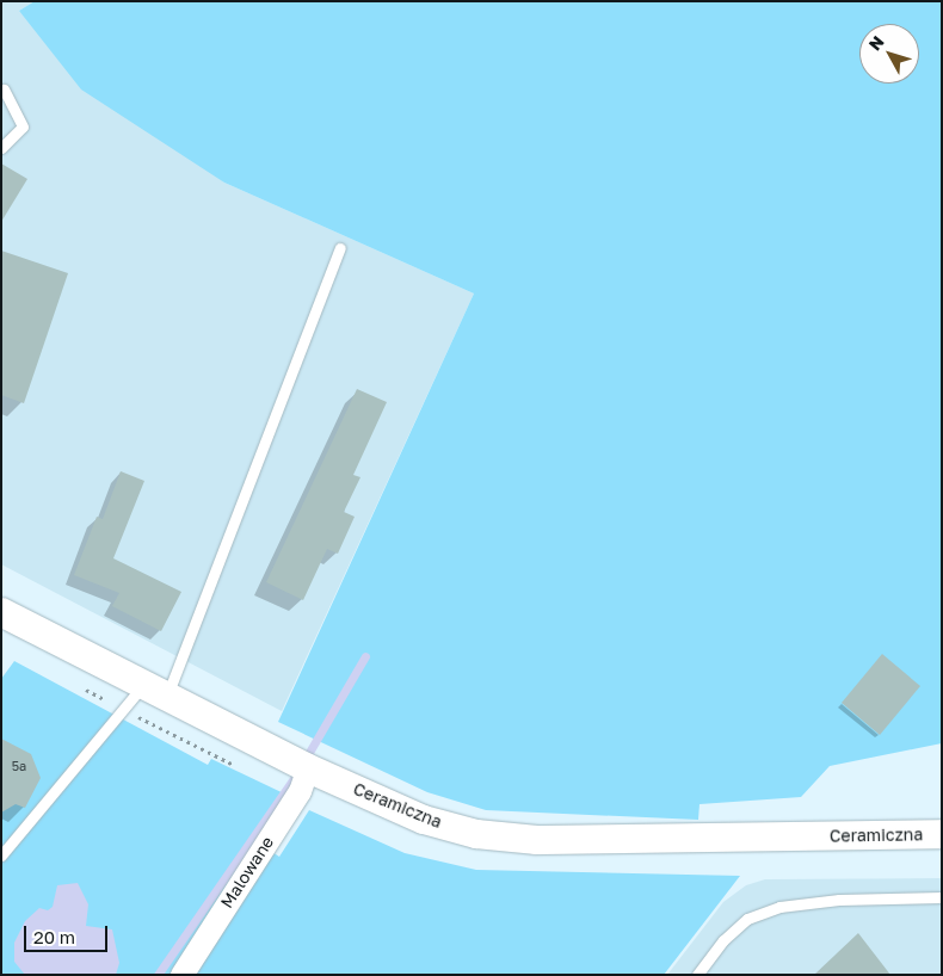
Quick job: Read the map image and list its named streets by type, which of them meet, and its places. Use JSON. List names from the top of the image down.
{
  "streets": {
    "street": ["Ceramiczna", "Malowane"]
  },
  "crossings": [
    ["Ceramiczna", "Malowane"]
  ],
  "house_numbers": ["5a"],
  "scale_bar": "20 m",
  "north": "top left"
}
